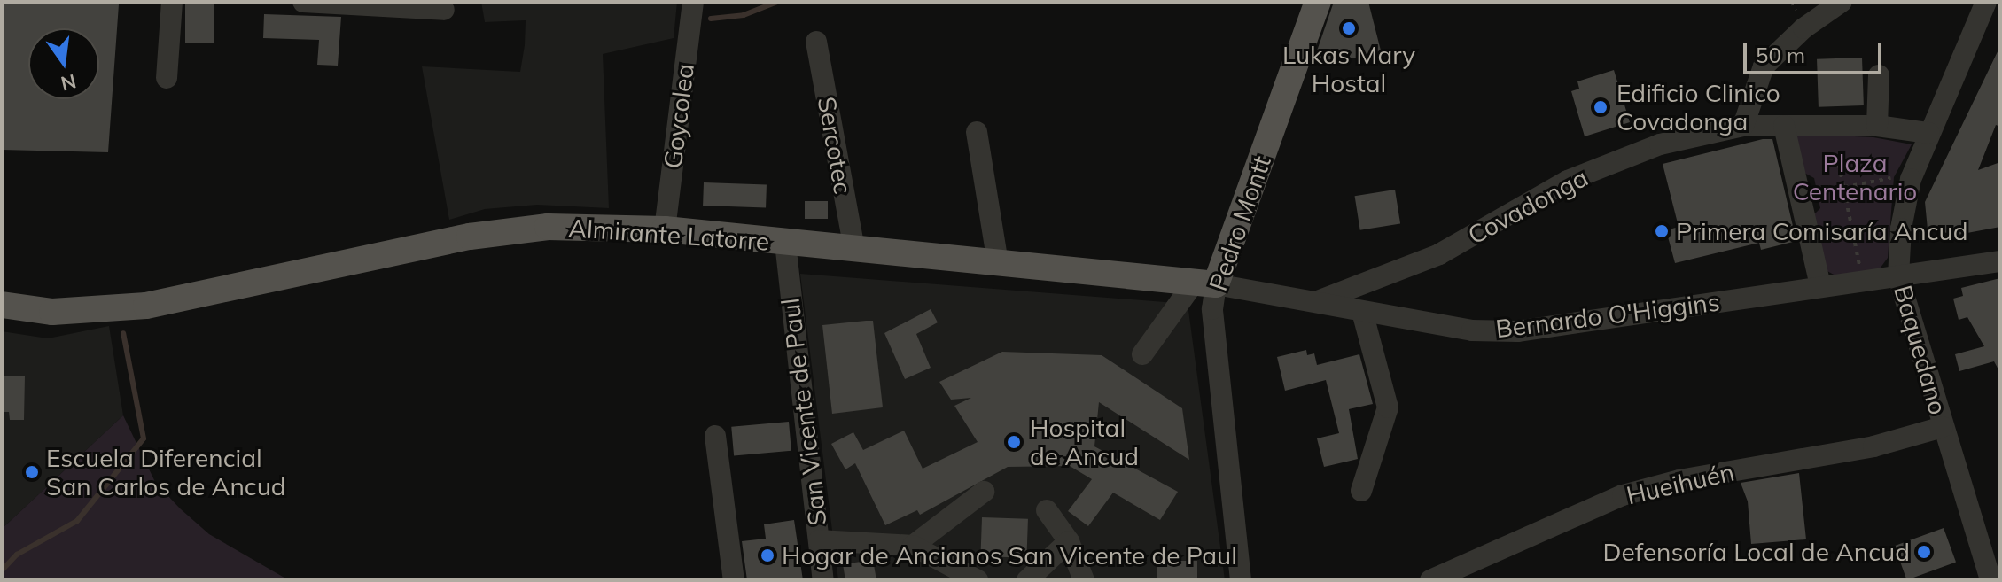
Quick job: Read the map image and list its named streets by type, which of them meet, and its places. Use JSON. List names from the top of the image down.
{
  "streets": {
    "main road": ["Pedro Montt", "Almirante Latorre"],
    "street": [
      "Goycolea",
      "Sercotec",
      "Covadonga",
      "Bernardo O'Higgins",
      "Baquedano",
      "San Vicente de Paul",
      "Hueihuén"
    ]
  },
  "crossings": [
    ["Goycolea", "Almirante Latorre"],
    ["Sercotec", "Almirante Latorre"],
    ["Covadonga", "Bernardo O'Higgins"],
    ["Covadonga", "Baquedano"],
    ["Pedro Montt", "Almirante Latorre"],
    ["Pedro Montt", "Bernardo O'Higgins"],
    ["Almirante Latorre", "Bernardo O'Higgins"],
    ["Almirante Latorre", "San Vicente de Paul"],
    ["Bernardo O'Higgins", "Baquedano"],
    ["Baquedano", "Hueihuén"]
  ],
  "parks": ["Plaza Centenario"],
  "places": [
    "Lukas Mary Hostal",
    "Edificio Clinico Covadonga",
    "Primera Comisaría Ancud",
    "Hospital de Ancud",
    "Escuela Diferencial San Carlos de Ancud",
    "Defensoría Local de Ancud",
    "Hogar de Ancianos San Vicente de Paul"
  ],
  "scale_bar": "50 m",
  "north": "bottom"
}
